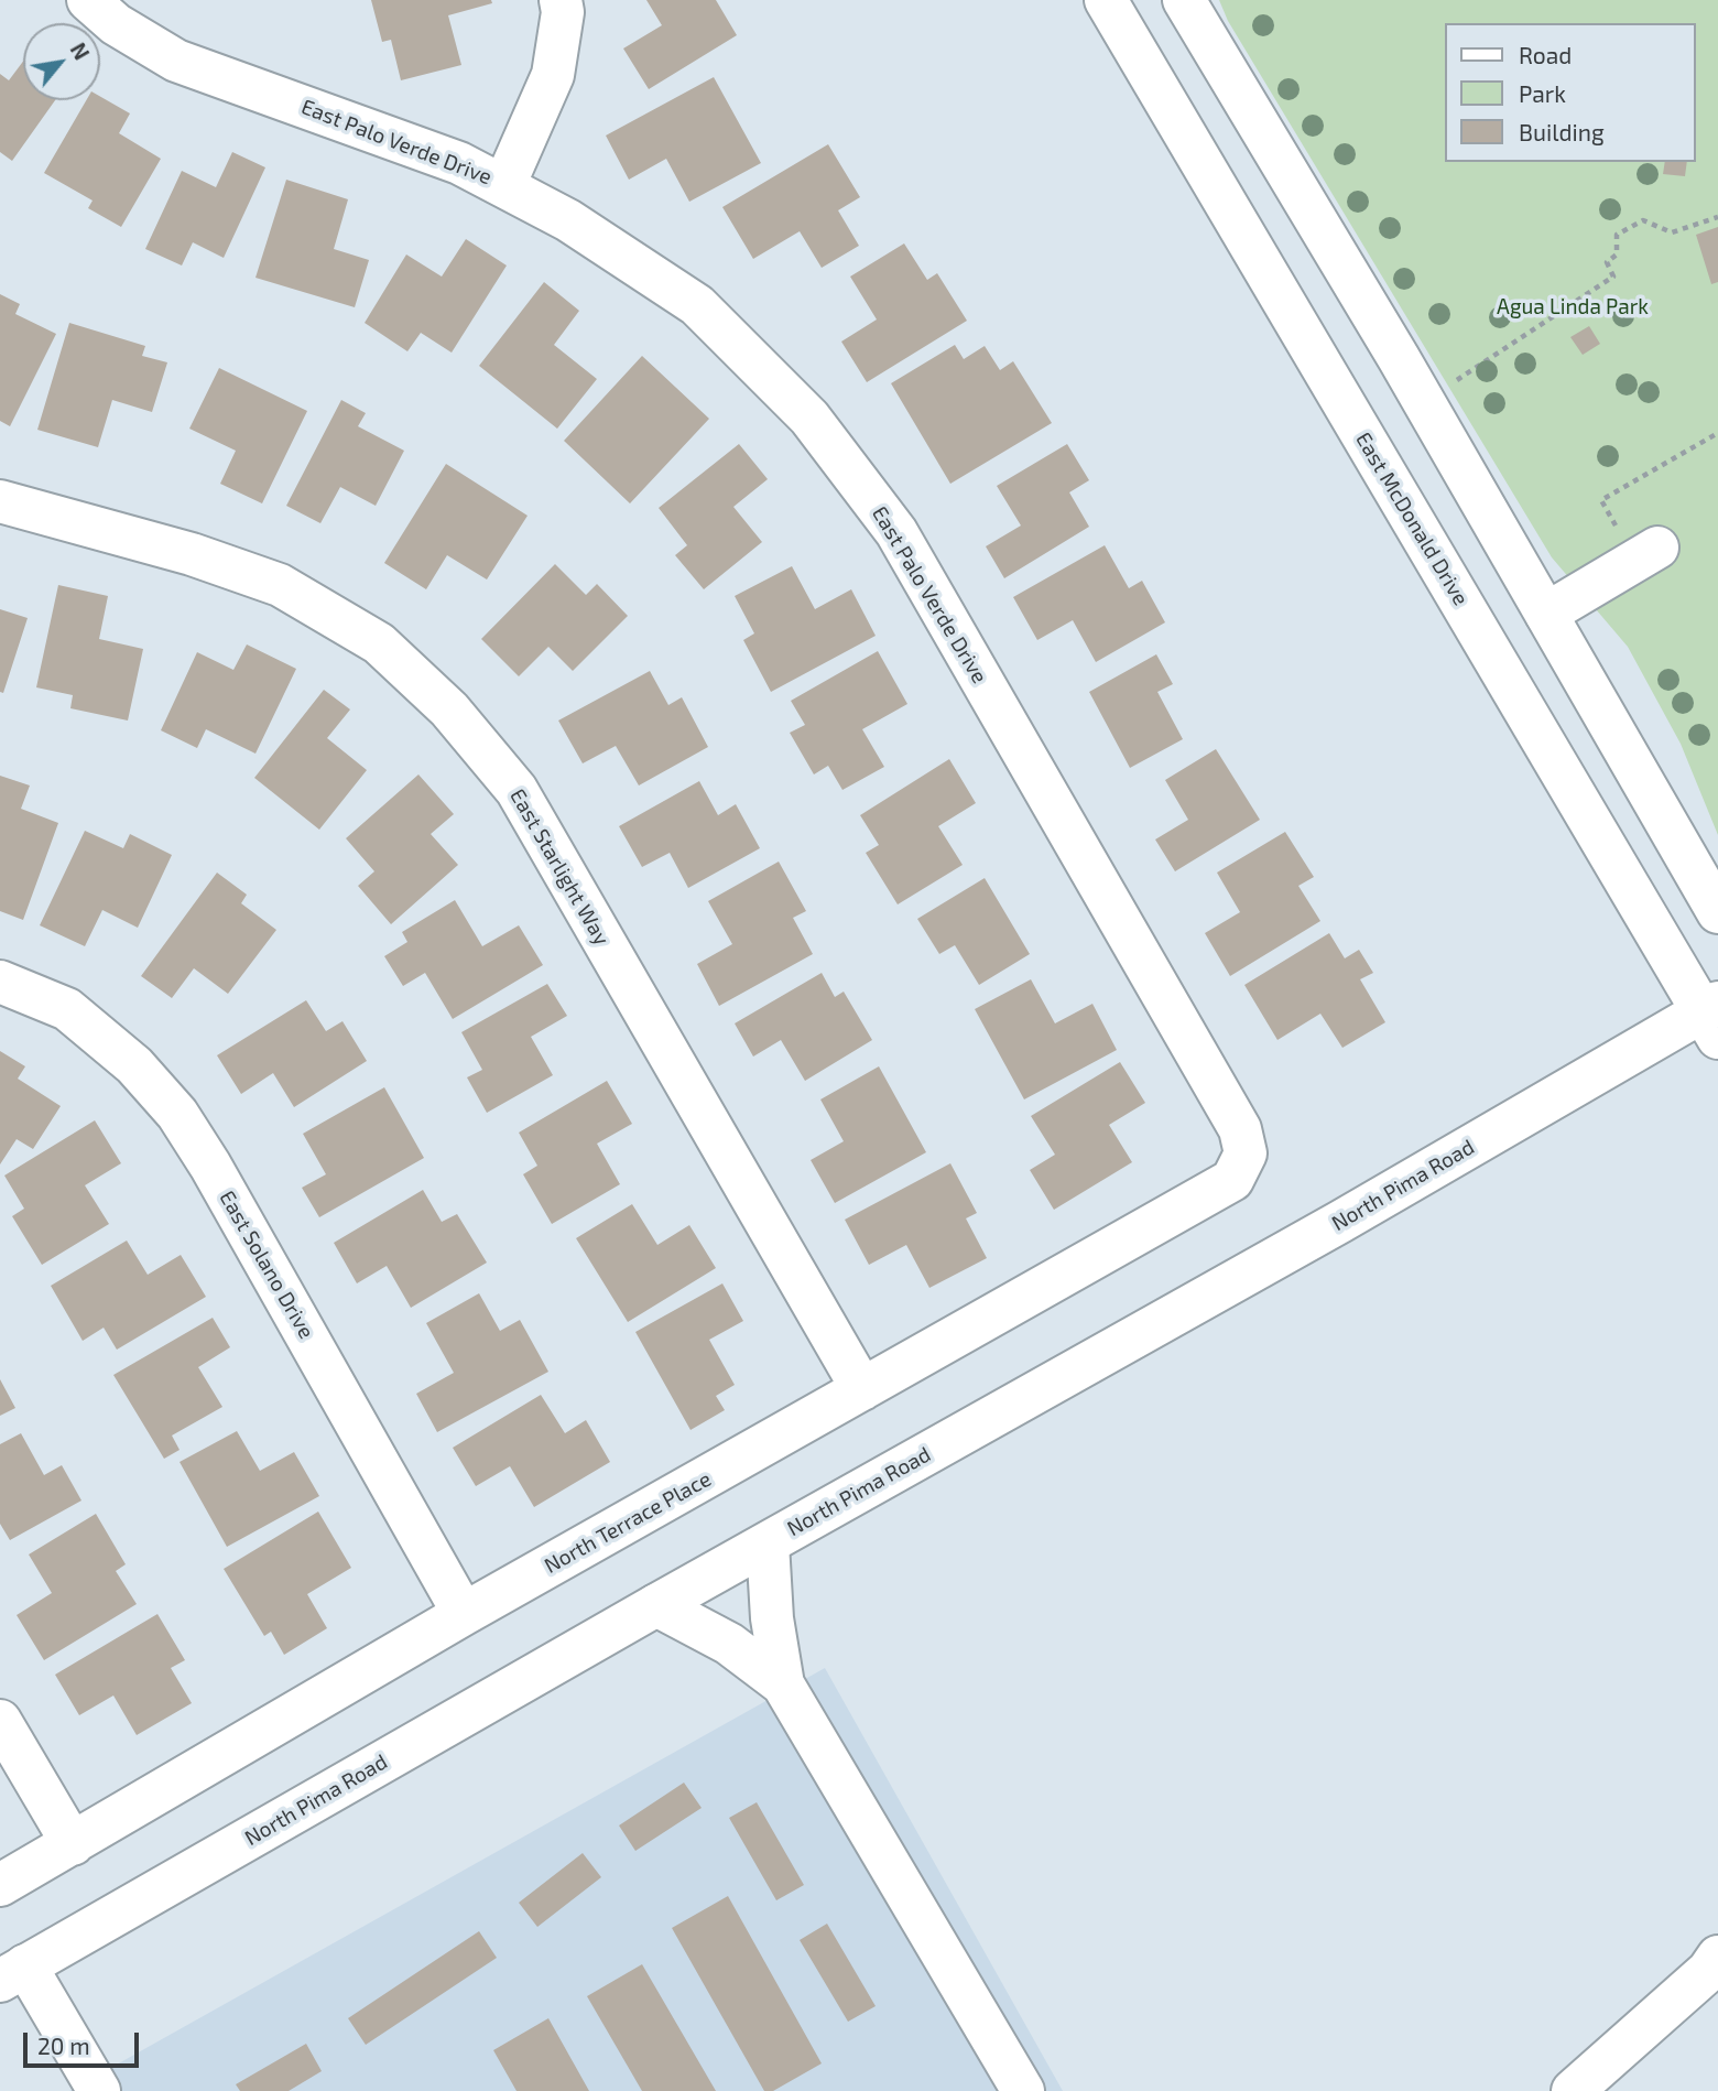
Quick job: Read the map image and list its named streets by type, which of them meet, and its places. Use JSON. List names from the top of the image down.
{
  "streets": {
    "street": [
      "East Palo Verde Drive",
      "East McDonald Drive",
      "East Starlight Way",
      "North Pima Road",
      "East Solano Drive",
      "North Terrace Place"
    ]
  },
  "crossings": [
    ["East Palo Verde Drive", "North Terrace Place"],
    ["East McDonald Drive", "North Pima Road"],
    ["East Starlight Way", "North Terrace Place"],
    ["East Solano Drive", "North Terrace Place"]
  ],
  "parks": ["Agua Linda Park"],
  "legend": ["Road", "Park", "Building"],
  "scale_bar": "20 m",
  "north": "top right"
}
